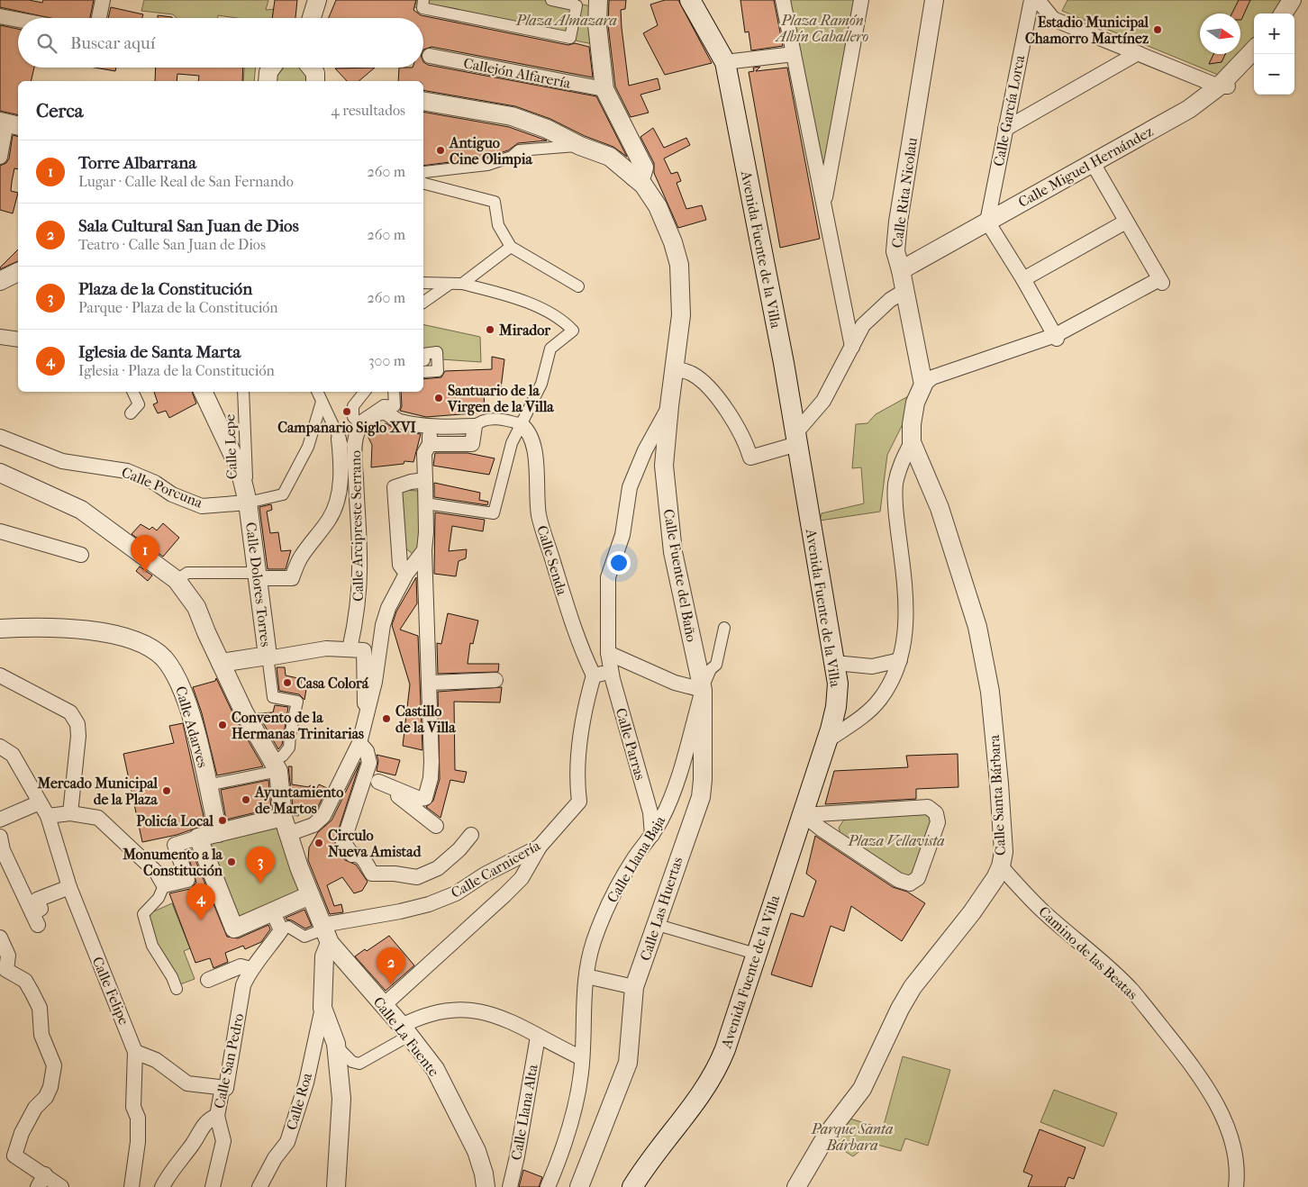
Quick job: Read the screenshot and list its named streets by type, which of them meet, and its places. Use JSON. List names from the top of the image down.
{
  "streets": {
    "main road": ["Avenida Fuente de la Villa"],
    "street": [
      "Callejón Alfarería",
      "Calle García Lorca",
      "Calle Miguel Hernández",
      "Calle Rita Nicolau",
      "Calle Lepe",
      "Calle Porcuna",
      "Calle Arcipreste Serrano",
      "Calle Senda",
      "Calle Fuente del Baño",
      "Calle Dolores Torres",
      "Calle Adarves",
      "Calle Parras",
      "Calle Santa Bárbara",
      "Calle Llana Baja",
      "Calle Carnicería",
      "Calle Las Huertas",
      "Camino de las Beatas",
      "Calle Felipe",
      "Calle La Fuente",
      "Calle San Pedro",
      "Calle Roa",
      "Calle Llana Alta"
    ]
  },
  "crossings": [
    ["Calle García Lorca", "Calle Miguel Hernández"],
    ["Calle Miguel Hernández", "Calle Rita Nicolau"],
    ["Calle Rita Nicolau", "Calle Santa Bárbara"],
    ["Calle Lepe", "Calle Porcuna"],
    ["Calle Lepe", "Calle Dolores Torres"],
    ["Calle Porcuna", "Calle Dolores Torres"],
    ["Calle Senda", "Calle Carnicería"],
    ["Calle Fuente del Baño", "Calle Parras"],
    ["Calle Fuente del Baño", "Calle Llana Baja"],
    ["Calle Fuente del Baño", "Calle Las Huertas"],
    ["Calle Dolores Torres", "Calle La Fuente"],
    ["Calle Parras", "Calle Llana Baja"],
    ["Calle Santa Bárbara", "Camino de las Beatas"],
    ["Calle Llana Baja", "Calle Las Huertas"],
    ["Calle Carnicería", "Calle La Fuente"]
  ],
  "parks": [
    "Plaza Almazara",
    "Plaza Ramón Albín Caballero",
    "Plaza Vellavista",
    "Parque Santa Bárbara"
  ],
  "places": [
    "Estadio Municipal Chamorro Martínez",
    "Antiguo Cine Olimpia",
    "Mirador",
    "Santuario de la Virgen de la Villa",
    "Campanario Siglo XVI",
    "Casa Colorá",
    "Castillo de la Villa",
    "Convento de la Hermanas Trinitarias",
    "Mercado Municipal de la Plaza",
    "Ayuntamiento de Martos",
    "Policía Local",
    "Circulo Nueva Amistad",
    "Monumento a la Constitución"
  ],
  "north": "right",
  "page": {
    "map_buttons": ["+", "−"],
    "search": "Buscar aquí",
    "heading": ["Cerca", "4 resultados"],
    "list": [
      {
        "mark": "1",
        "name": "Torre Albarrana",
        "note": "Lugar · Calle Real de San Fernando",
        "value": "260 m"
      },
      {
        "mark": "2",
        "name": "Sala Cultural San Juan de Dios",
        "note": "Teatro · Calle San Juan de Dios",
        "value": "260 m"
      },
      {
        "mark": "3",
        "name": "Plaza de la Constitución",
        "note": "Parque · Plaza de la Constitución",
        "value": "260 m"
      },
      {
        "mark": "4",
        "name": "Iglesia de Santa Marta",
        "note": "Iglesia · Plaza de la Constitución",
        "value": "300 m"
      }
    ],
    "pins": [
      "1",
      "3",
      "4",
      "2"
    ]
  }
}
